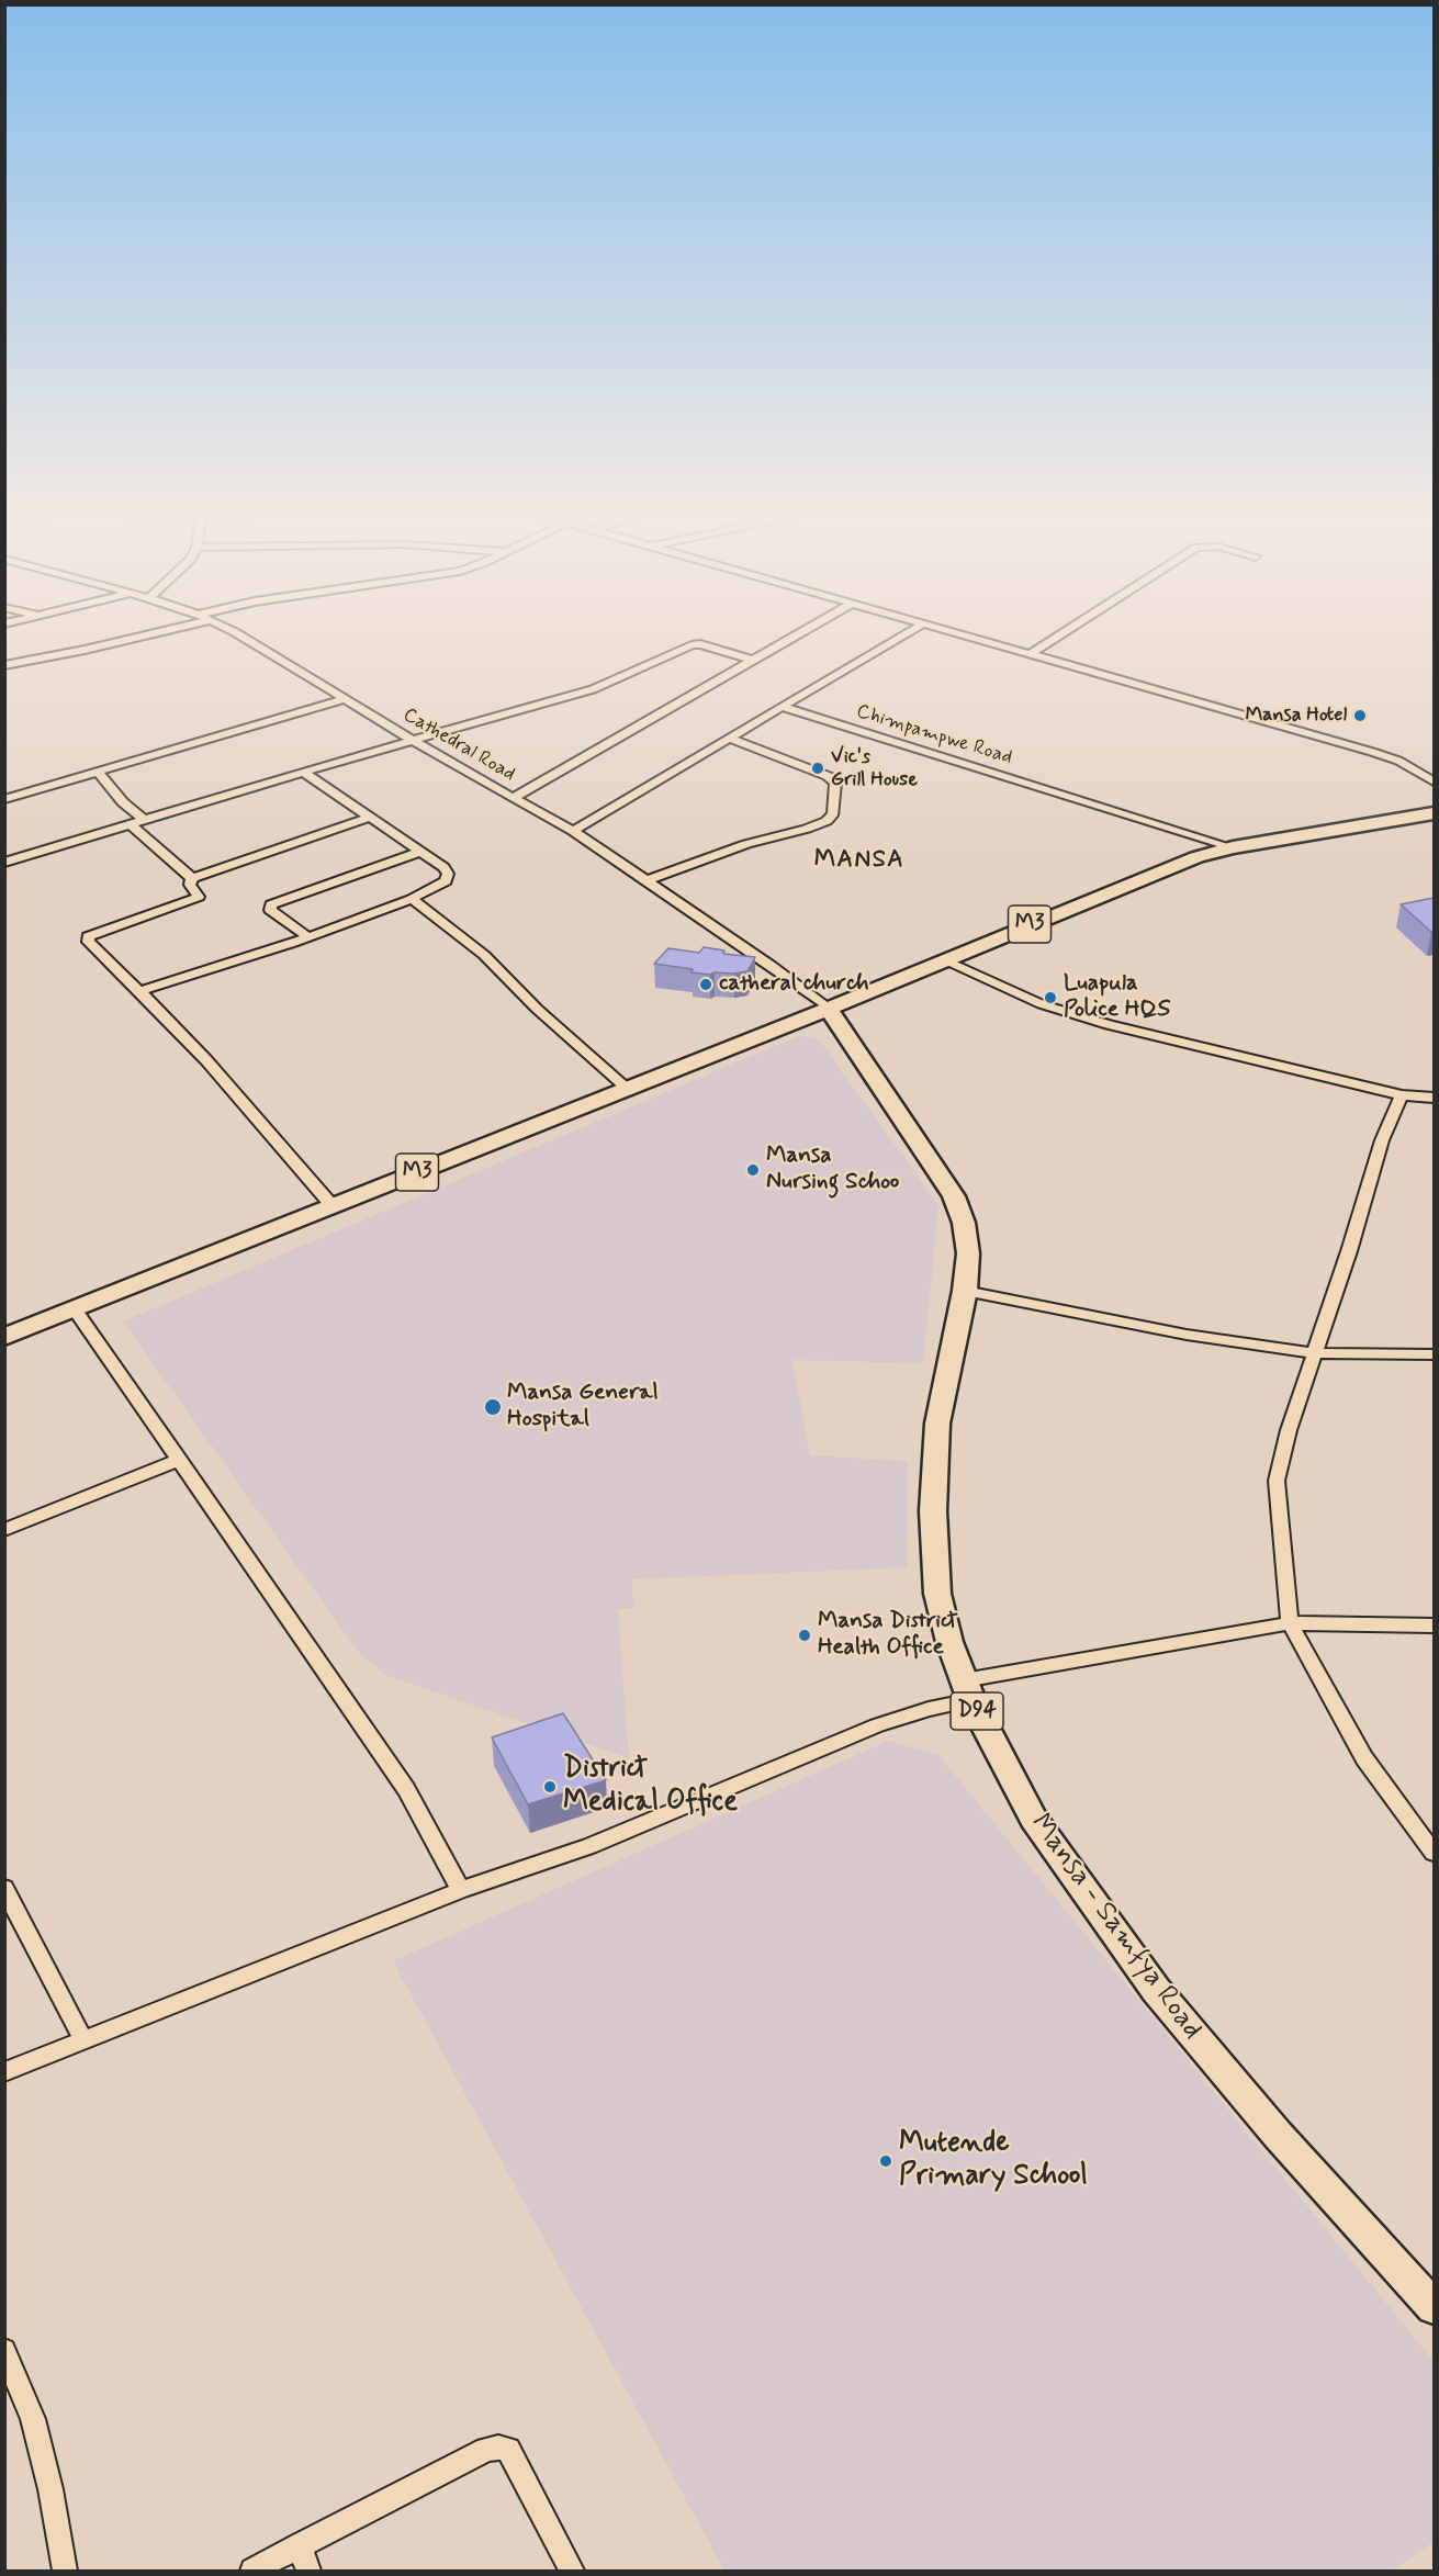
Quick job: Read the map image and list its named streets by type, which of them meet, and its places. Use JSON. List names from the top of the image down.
{
  "streets": {
    "main road": ["M3", "D94", "Mansa - Samfya Road"],
    "street": ["Chimpampwe Road", "Cathedral Road"]
  },
  "crossings": [
    ["Chimpampwe Road", "M3"],
    ["Cathedral Road", "M3"],
    ["Cathedral Road", "Mansa - Samfya Road"],
    ["M3", "Mansa - Samfya Road"]
  ],
  "districts": ["MANSA"],
  "places": [
    "Mansa Hotel",
    "Vic's Grill House",
    "catheral church",
    "Luapula Police HQS",
    "Mansa Nursing Schoo",
    "Mansa General Hospital",
    "Mansa District Health Office",
    "District Medical Office",
    "Mutende Primary School"
  ]
}
